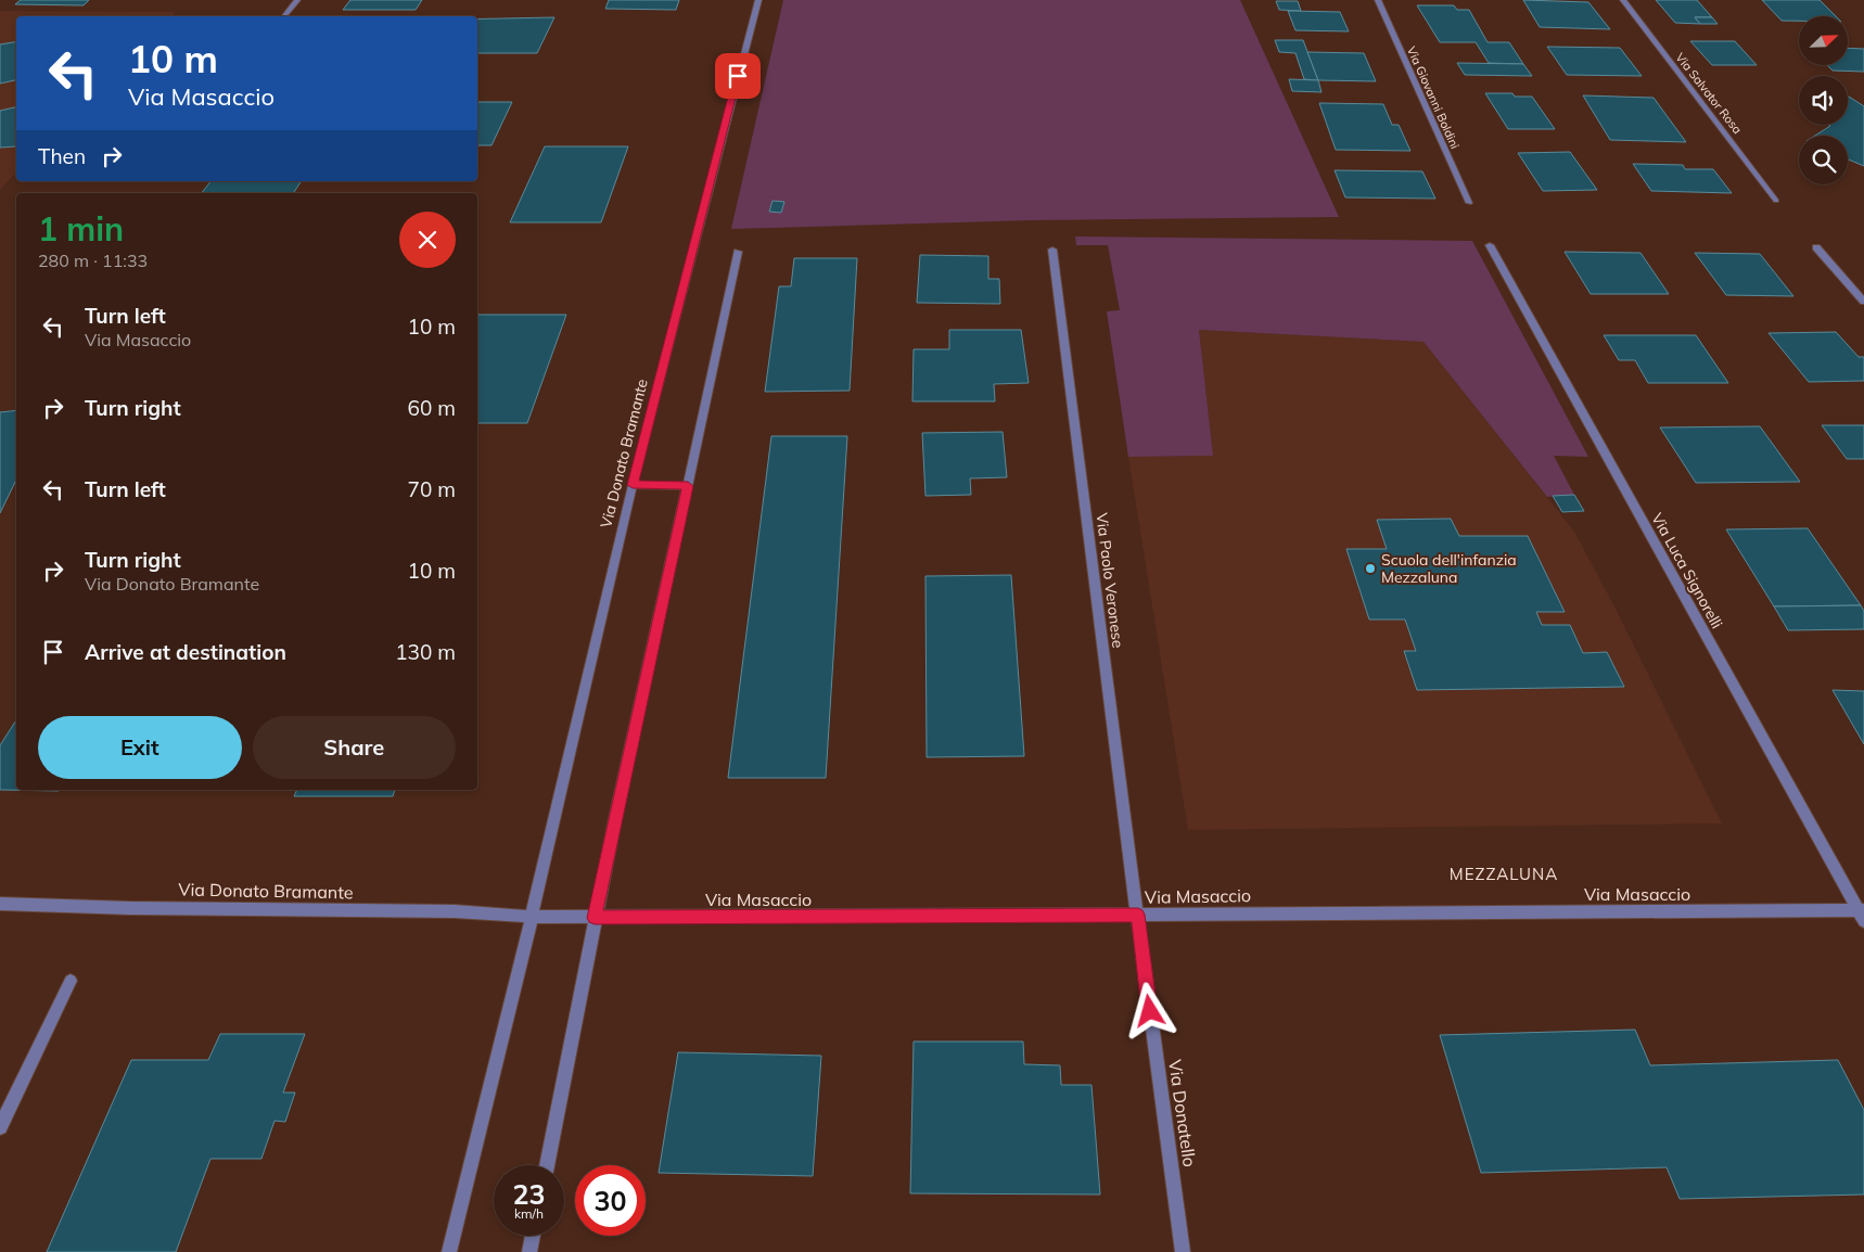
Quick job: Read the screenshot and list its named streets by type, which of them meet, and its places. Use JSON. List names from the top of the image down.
{
  "streets": {
    "street": [
      "Via Salvator Rosa",
      "Via Giovanni Boldini",
      "Via Donato Bramante",
      "Via Luca Signorelli",
      "Via Paolo Veronese",
      "Via Masaccio",
      "Via Donatello"
    ]
  },
  "crossings": [
    ["Via Donato Bramante", "Via Masaccio"],
    ["Via Luca Signorelli", "Via Masaccio"],
    ["Via Paolo Veronese", "Via Masaccio"],
    ["Via Paolo Veronese", "Via Donatello"],
    ["Via Masaccio", "Via Donatello"]
  ],
  "districts": ["MEZZALUNA"],
  "places": ["Scuola dell'infanzia Mezzaluna"],
  "north": "top right",
  "page": {
    "turn": ["10 m", "Via Masaccio"],
    "then": "Then",
    "heading": ["1 min", "280 m · 11:33"],
    "list": [
      {
        "name": "Turn left",
        "note": "Via Masaccio",
        "value": "10 m"
      },
      {
        "name": "Turn right",
        "value": "60 m"
      },
      {
        "name": "Turn left",
        "value": "70 m"
      },
      {
        "name": "Turn right",
        "note": "Via Donato Bramante",
        "value": "10 m"
      },
      {
        "name": "Arrive at destination",
        "value": "130 m"
      }
    ],
    "buttons": ["Exit", "Share"],
    "speed": "23 km/h",
    "limit": "30"
  }
}
